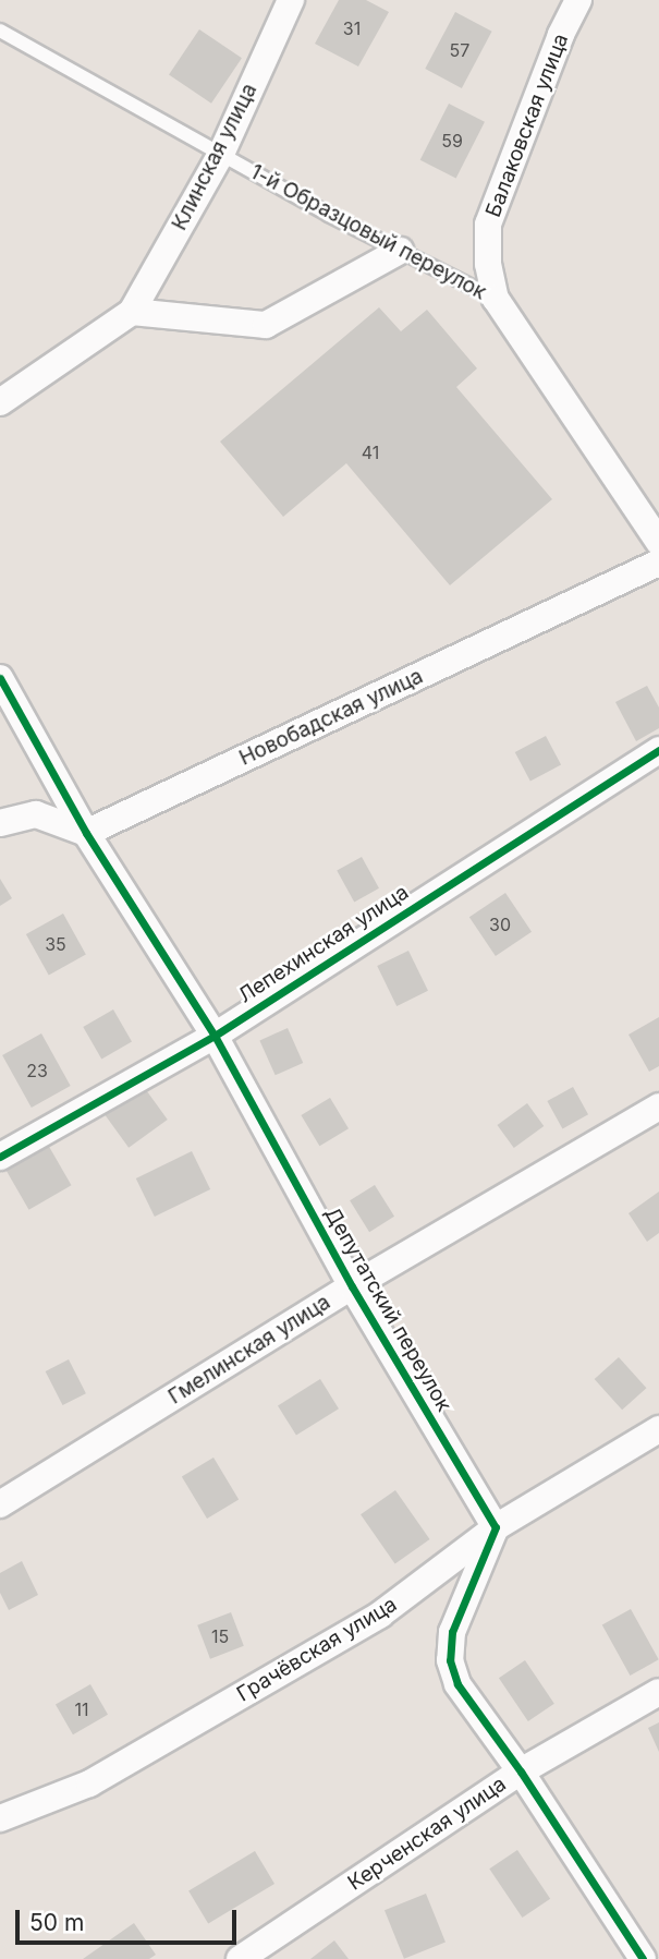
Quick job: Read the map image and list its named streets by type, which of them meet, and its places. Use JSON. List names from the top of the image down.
{
  "streets": {
    "street": [
      "Балаковская улица",
      "Клинская улица",
      "Новобадская улица",
      "Лепехинская улица",
      "Депутатский переулок",
      "Гмелинская улица",
      "Грачёвская улица",
      "Керченская улица"
    ],
    "lane": ["1-й Образцовый переулок"]
  },
  "crossings": [
    ["Балаковская улица", "1-й Образцовый переулок"],
    ["Клинская улица", "1-й Образцовый переулок"],
    ["Новобадская улица", "Депутатский переулок"],
    ["Лепехинская улица", "Депутатский переулок"],
    ["Депутатский переулок", "Гмелинская улица"],
    ["Депутатский переулок", "Грачёвская улица"]
  ],
  "house_numbers": [
    "31",
    "57",
    "59",
    "41",
    "30",
    "35",
    "23",
    "15",
    "11"
  ],
  "scale_bar": "50 m"
}
